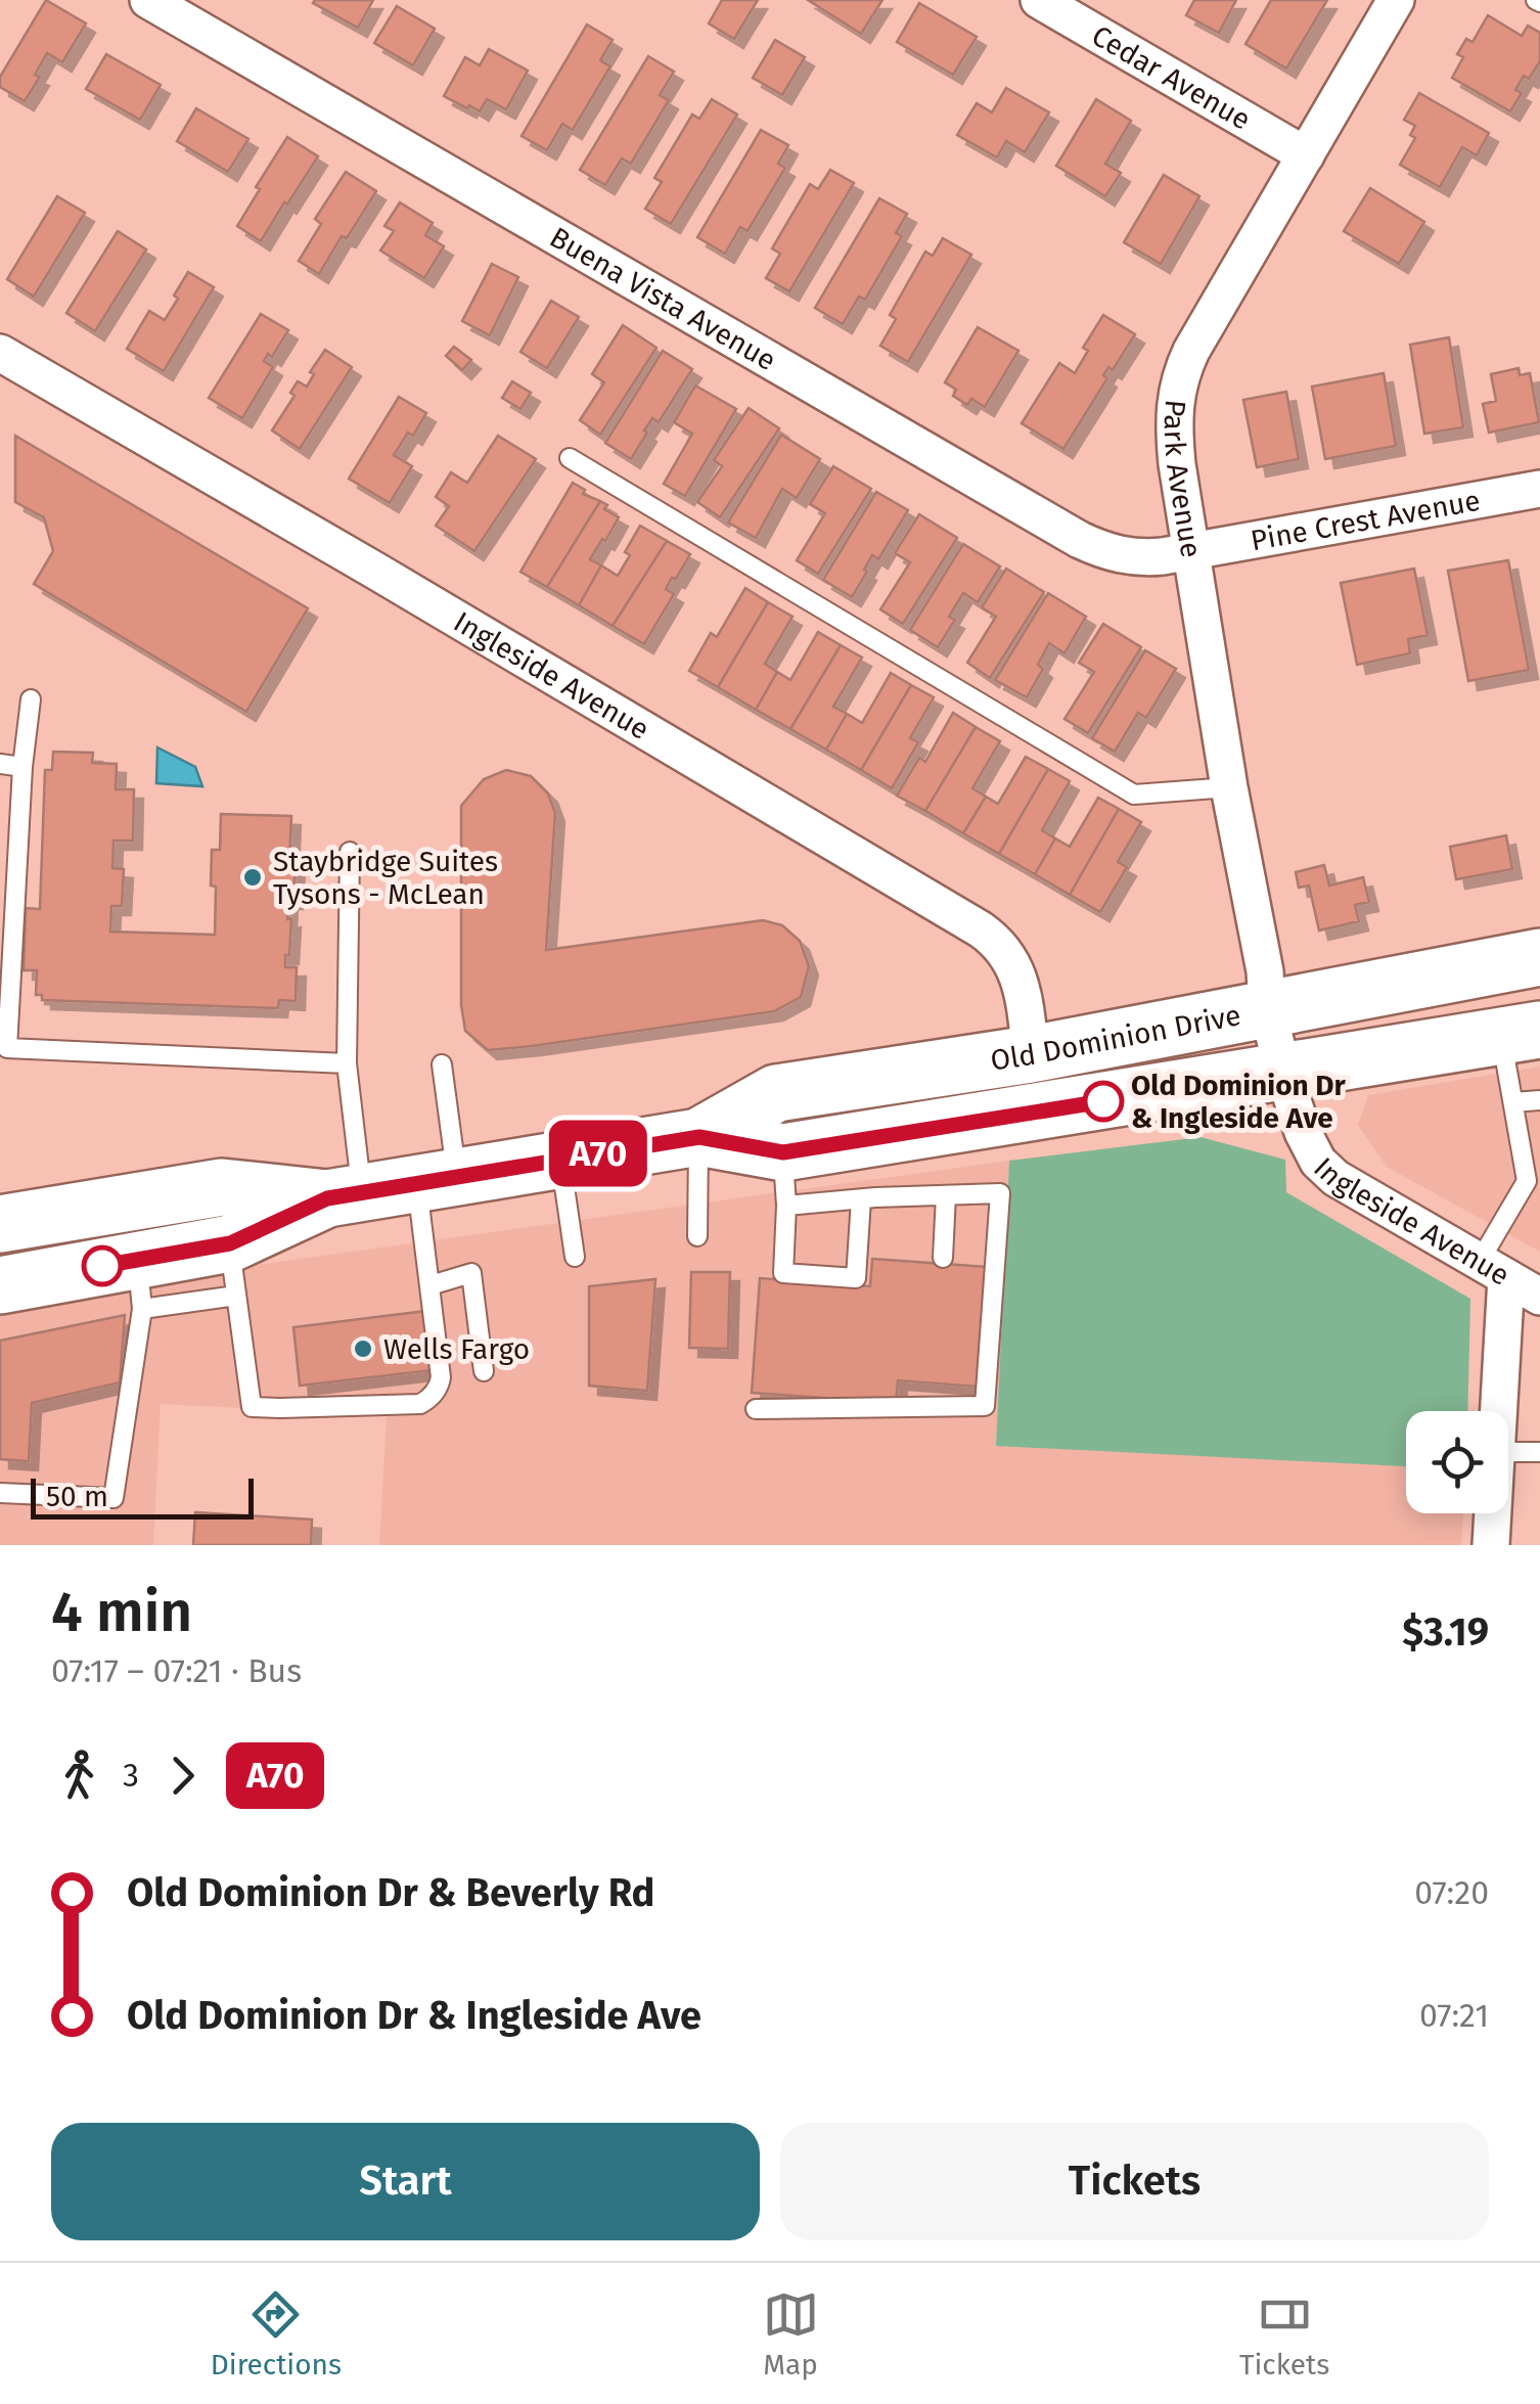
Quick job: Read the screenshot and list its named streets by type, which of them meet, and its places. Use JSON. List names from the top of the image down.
{
  "streets": {
    "main road": ["Old Dominion Drive"],
    "street": [
      "Cedar Avenue",
      "Buena Vista Avenue",
      "Park Avenue",
      "Pine Crest Avenue",
      "Ingleside Avenue"
    ]
  },
  "crossings": [
    ["Cedar Avenue", "Park Avenue"],
    ["Buena Vista Avenue", "Park Avenue"],
    ["Buena Vista Avenue", "Pine Crest Avenue"],
    ["Park Avenue", "Pine Crest Avenue"],
    ["Park Avenue", "Ingleside Avenue"],
    ["Park Avenue", "Old Dominion Drive"],
    ["Ingleside Avenue", "Old Dominion Drive"]
  ],
  "places": ["Staybridge Suites Tysons - McLean", "Old Dominion Dr & Ingleside Ave", "Wells Fargo"],
  "lines": ["bus line A70"],
  "scale_bar": "50 m",
  "page": {
    "on_map": "A70",
    "scale": "50 m",
    "heading": ["4 min", "07:17 – 07:21 · Bus", "$3.19"],
    "legs": ["3", "A70"],
    "list": [
      {
        "name": "Old Dominion Dr & Beverly Rd",
        "value": "07:20"
      },
      {
        "name": "Old Dominion Dr & Ingleside Ave",
        "value": "07:21"
      }
    ],
    "buttons": ["Start", "Tickets"],
    "tabs": ["Directions", "Map", "Tickets"]
  }
}
